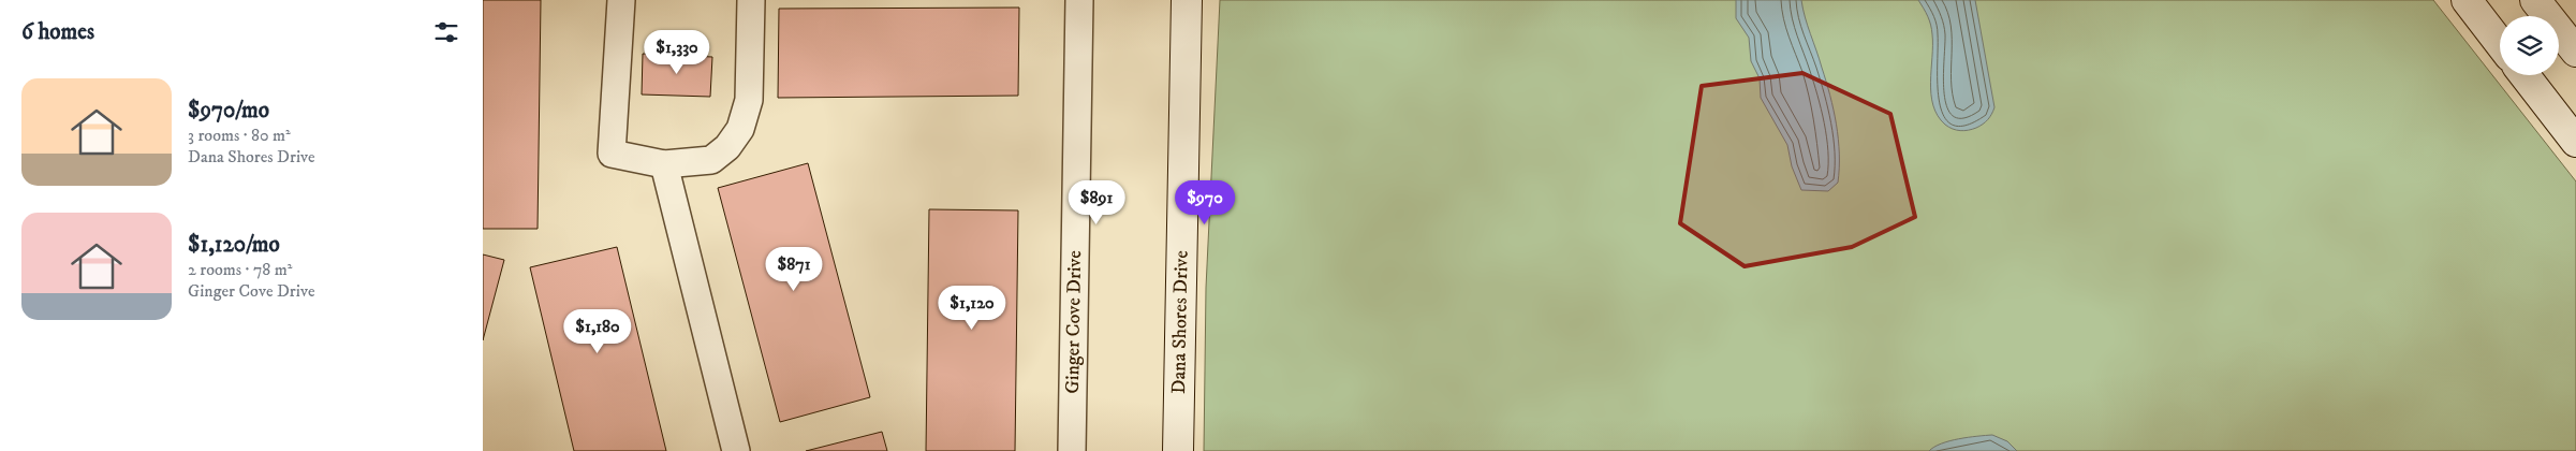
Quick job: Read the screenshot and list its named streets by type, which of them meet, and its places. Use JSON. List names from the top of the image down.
{
  "streets": {
    "street": ["Ginger Cove Drive", "Dana Shores Drive"]
  },
  "page": {
    "heading": "6 homes",
    "price": [
      "$1,330",
      "$891",
      "$970",
      "$871",
      "$1,120",
      "$1,180"
    ],
    "list": [
      {
        "name": "$970/mo",
        "note": "3 rooms · 80 m² · Dana Shores Drive"
      },
      {
        "name": "$1,120/mo",
        "note": "2 rooms · 78 m² · Ginger Cove Drive"
      }
    ]
  }
}
